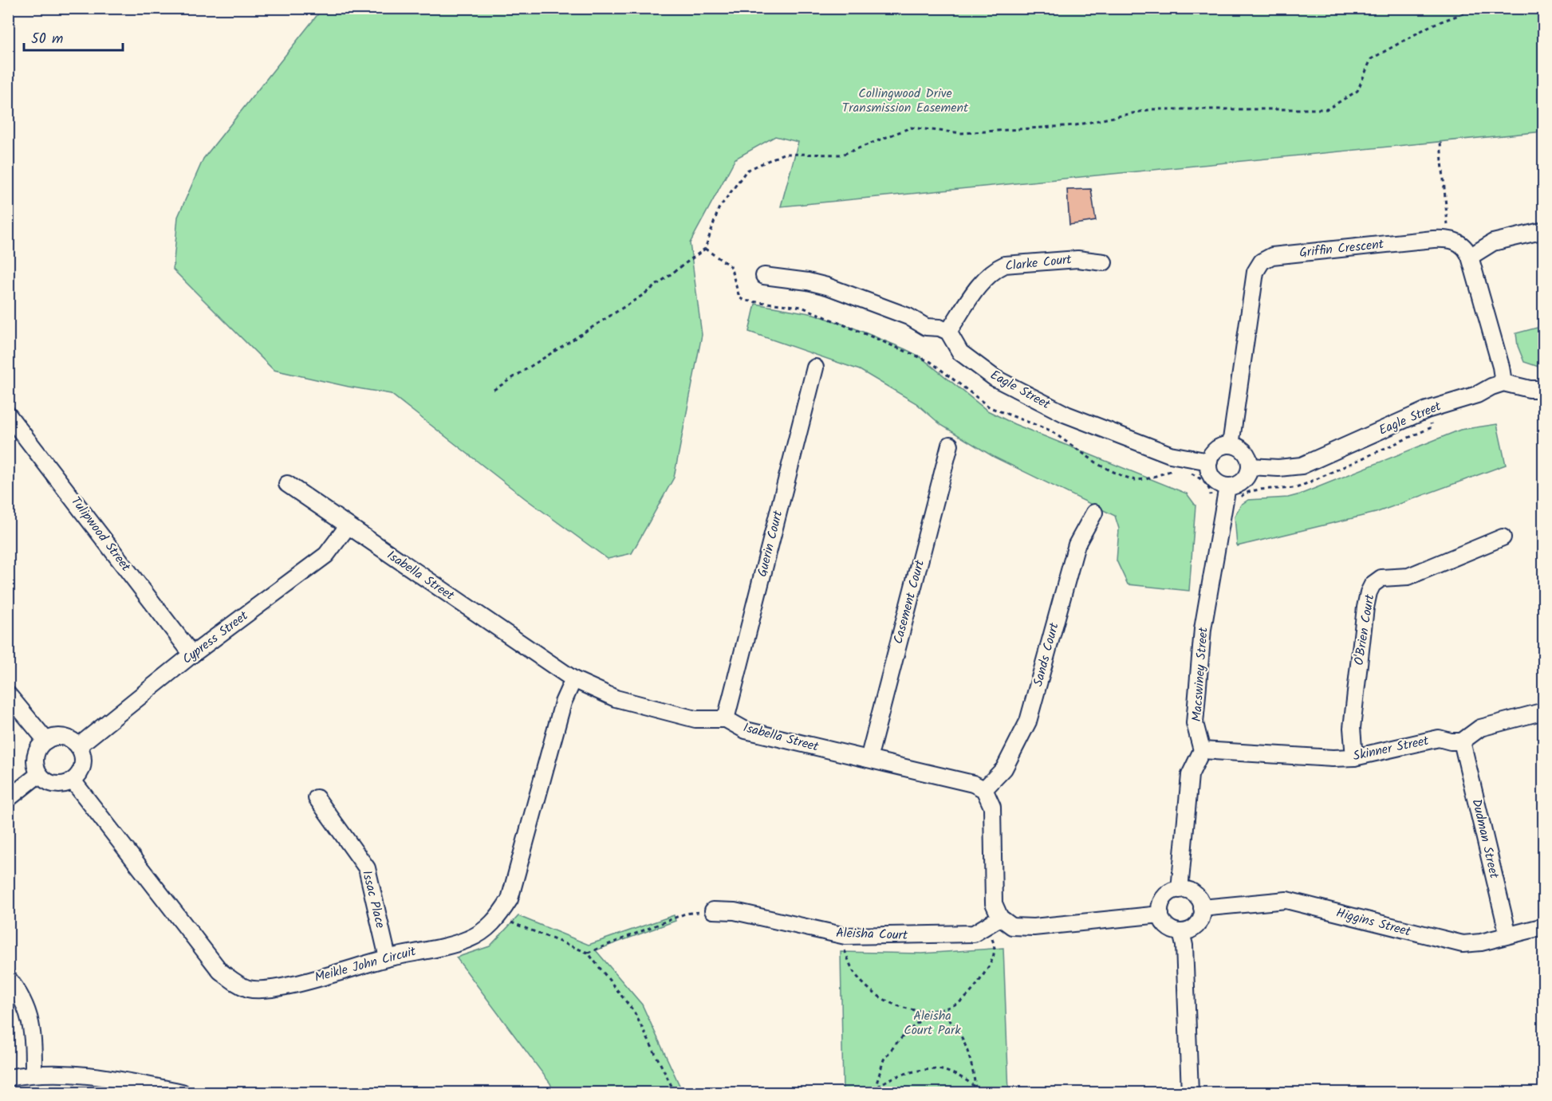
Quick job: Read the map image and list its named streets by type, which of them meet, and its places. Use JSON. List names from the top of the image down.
{
  "streets": {
    "street": [
      "Griffin Crescent",
      "Clarke Court",
      "Eagle Street",
      "Tulipwood Street",
      "Guerin Court",
      "Isabella Street",
      "Casement Court",
      "O'Brien Court",
      "Cypress Street",
      "Sands Court",
      "Macswiney Street",
      "Skinner Street",
      "Dudman Street",
      "Issac Place",
      "Higgins Street",
      "Aleisha Court",
      "Meikle John Circuit"
    ]
  },
  "crossings": [
    ["Griffin Crescent", "Eagle Street"],
    ["Griffin Crescent", "Macswiney Street"],
    ["Clarke Court", "Eagle Street"],
    ["Eagle Street", "Macswiney Street"],
    ["Tulipwood Street", "Cypress Street"],
    ["Guerin Court", "Isabella Street"],
    ["Isabella Street", "Casement Court"],
    ["Isabella Street", "Cypress Street"],
    ["Isabella Street", "Sands Court"],
    ["Isabella Street", "Meikle John Circuit"],
    ["O'Brien Court", "Skinner Street"],
    ["Cypress Street", "Meikle John Circuit"],
    ["Macswiney Street", "Skinner Street"],
    ["Skinner Street", "Dudman Street"],
    ["Dudman Street", "Higgins Street"],
    ["Issac Place", "Meikle John Circuit"]
  ],
  "parks": ["Collingwood Drive Transmission Easement", "Aleisha Court Park"],
  "scale_bar": "50 m"
}
